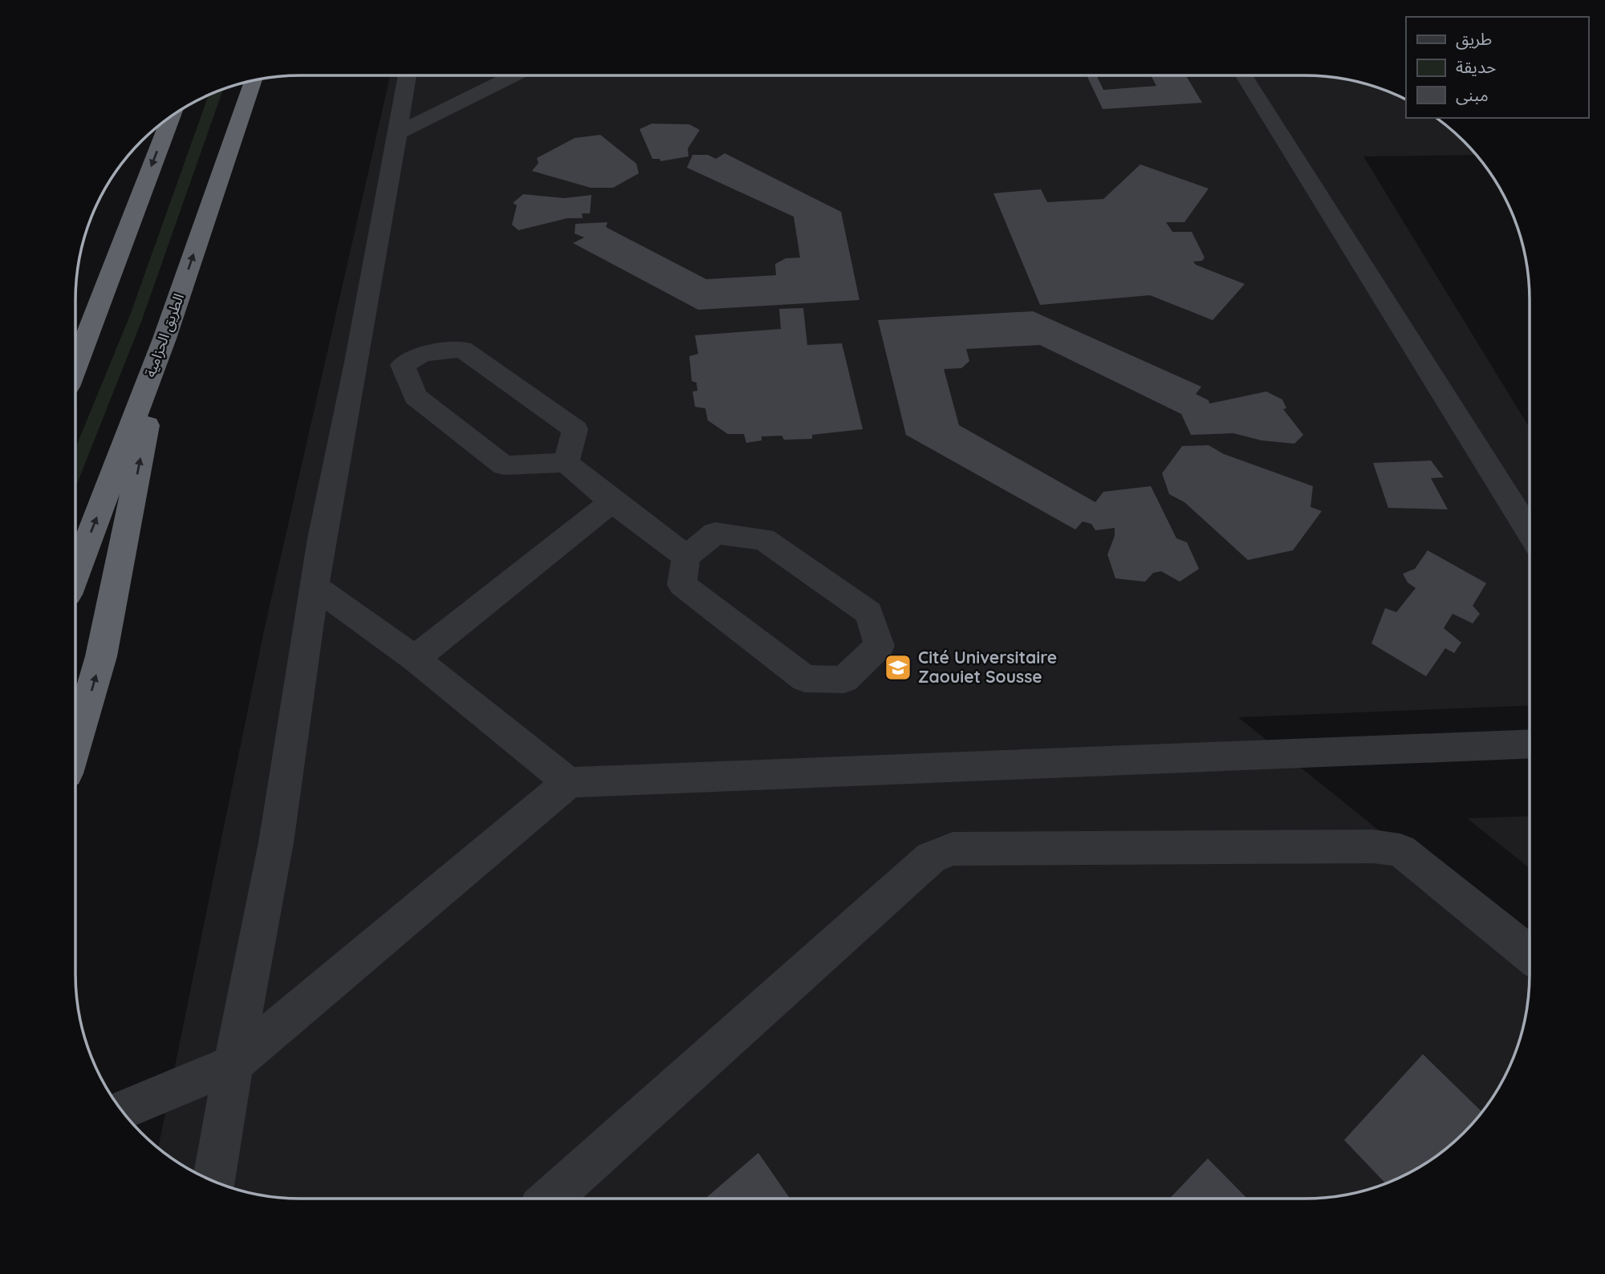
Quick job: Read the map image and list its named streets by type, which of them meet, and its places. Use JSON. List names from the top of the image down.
{
  "streets": {
    "highway": ["الطريق الحزامية"]
  },
  "places": {
    "school or university": ["Cité Universitaire Zaouiet Sousse"]
  },
  "legend": ["طريق", "حديقة", "مبنى"]
}
